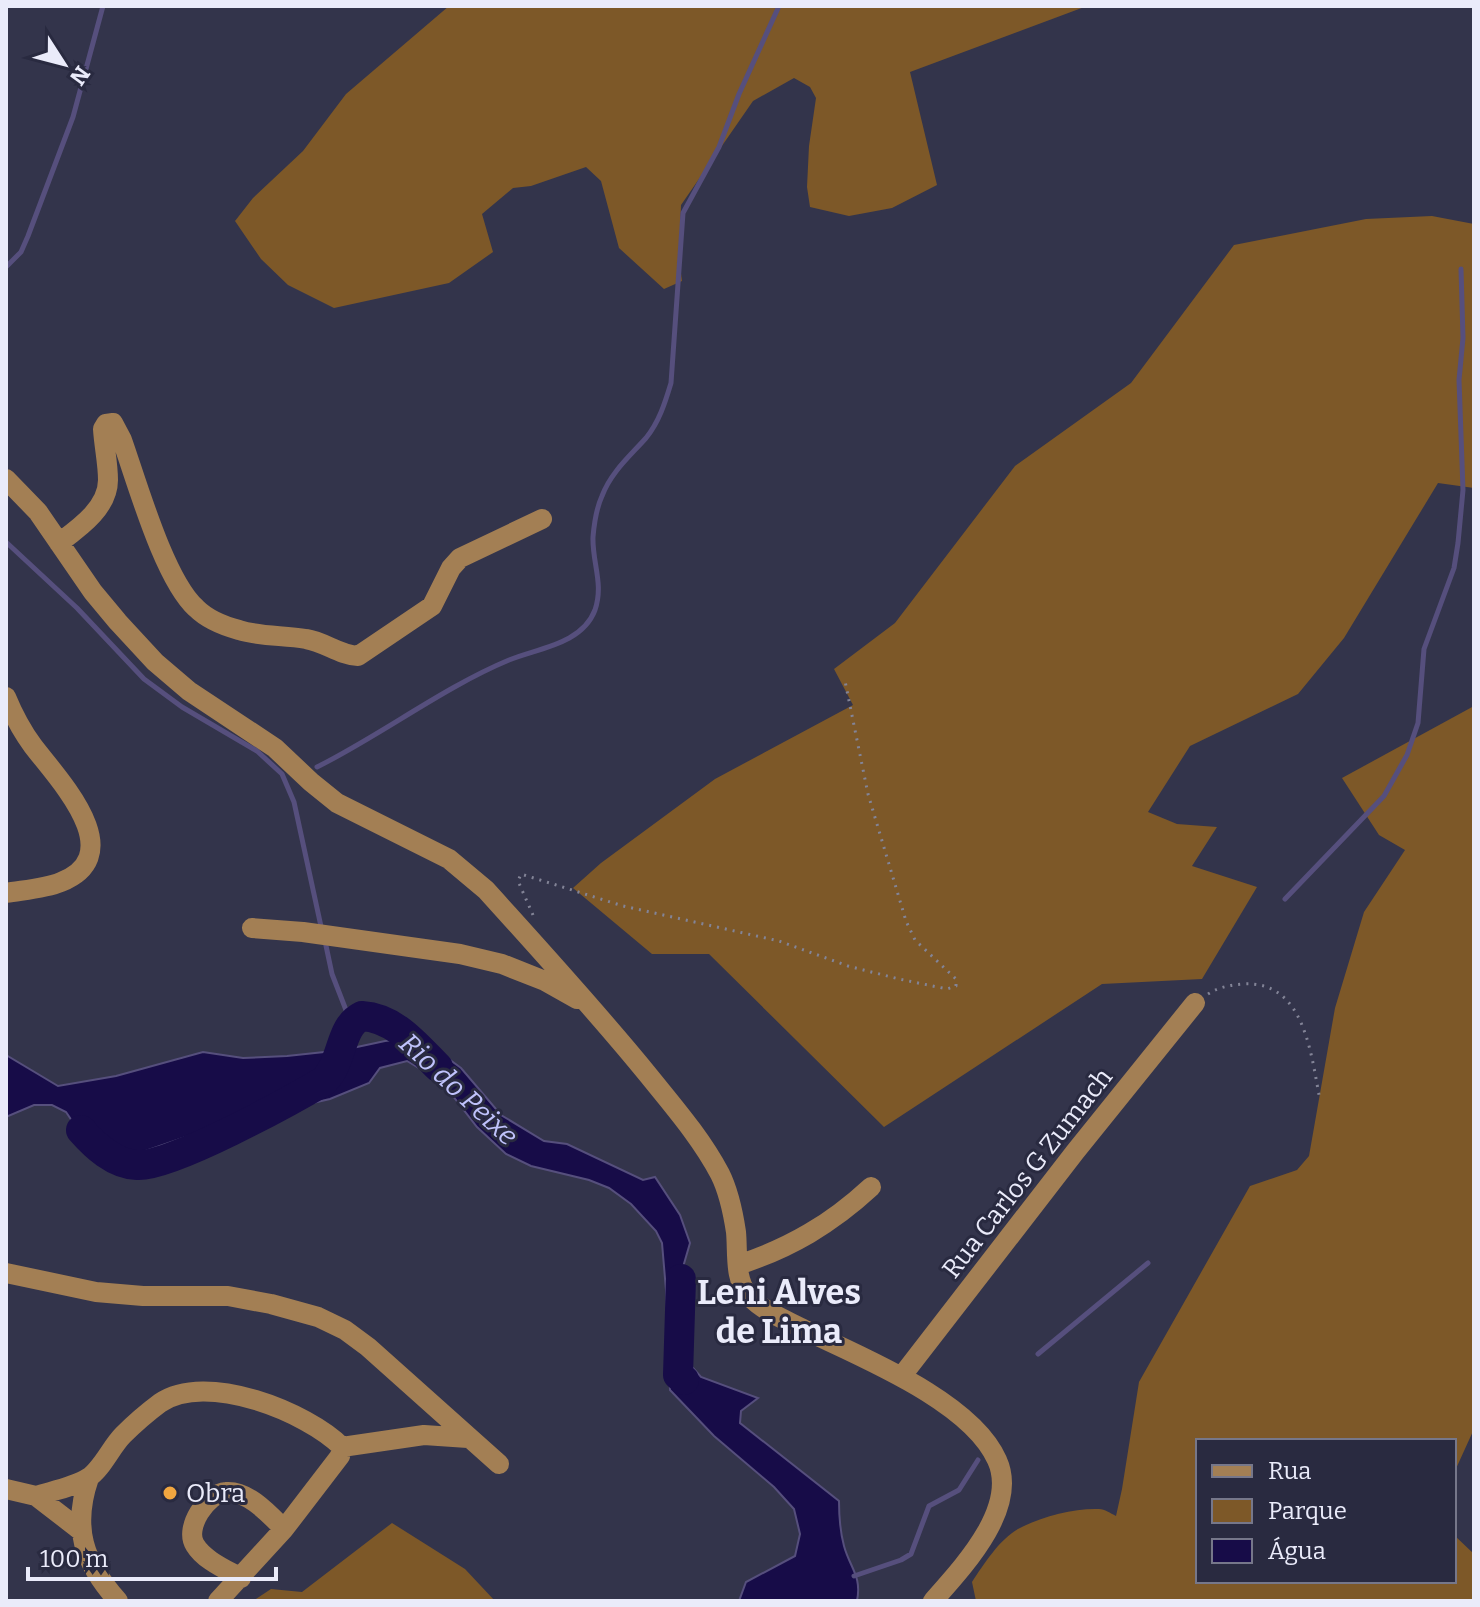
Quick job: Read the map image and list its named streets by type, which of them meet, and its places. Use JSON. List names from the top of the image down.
{
  "streets": {
    "street": ["Rua Carlos G Zumach"]
  },
  "districts": ["Leni Alves de Lima"],
  "water": ["Rio do Peixe"],
  "places": ["Obra"],
  "legend": ["Rua", "Parque", "Água"],
  "scale_bar": "100 m",
  "north": "bottom right"
}
